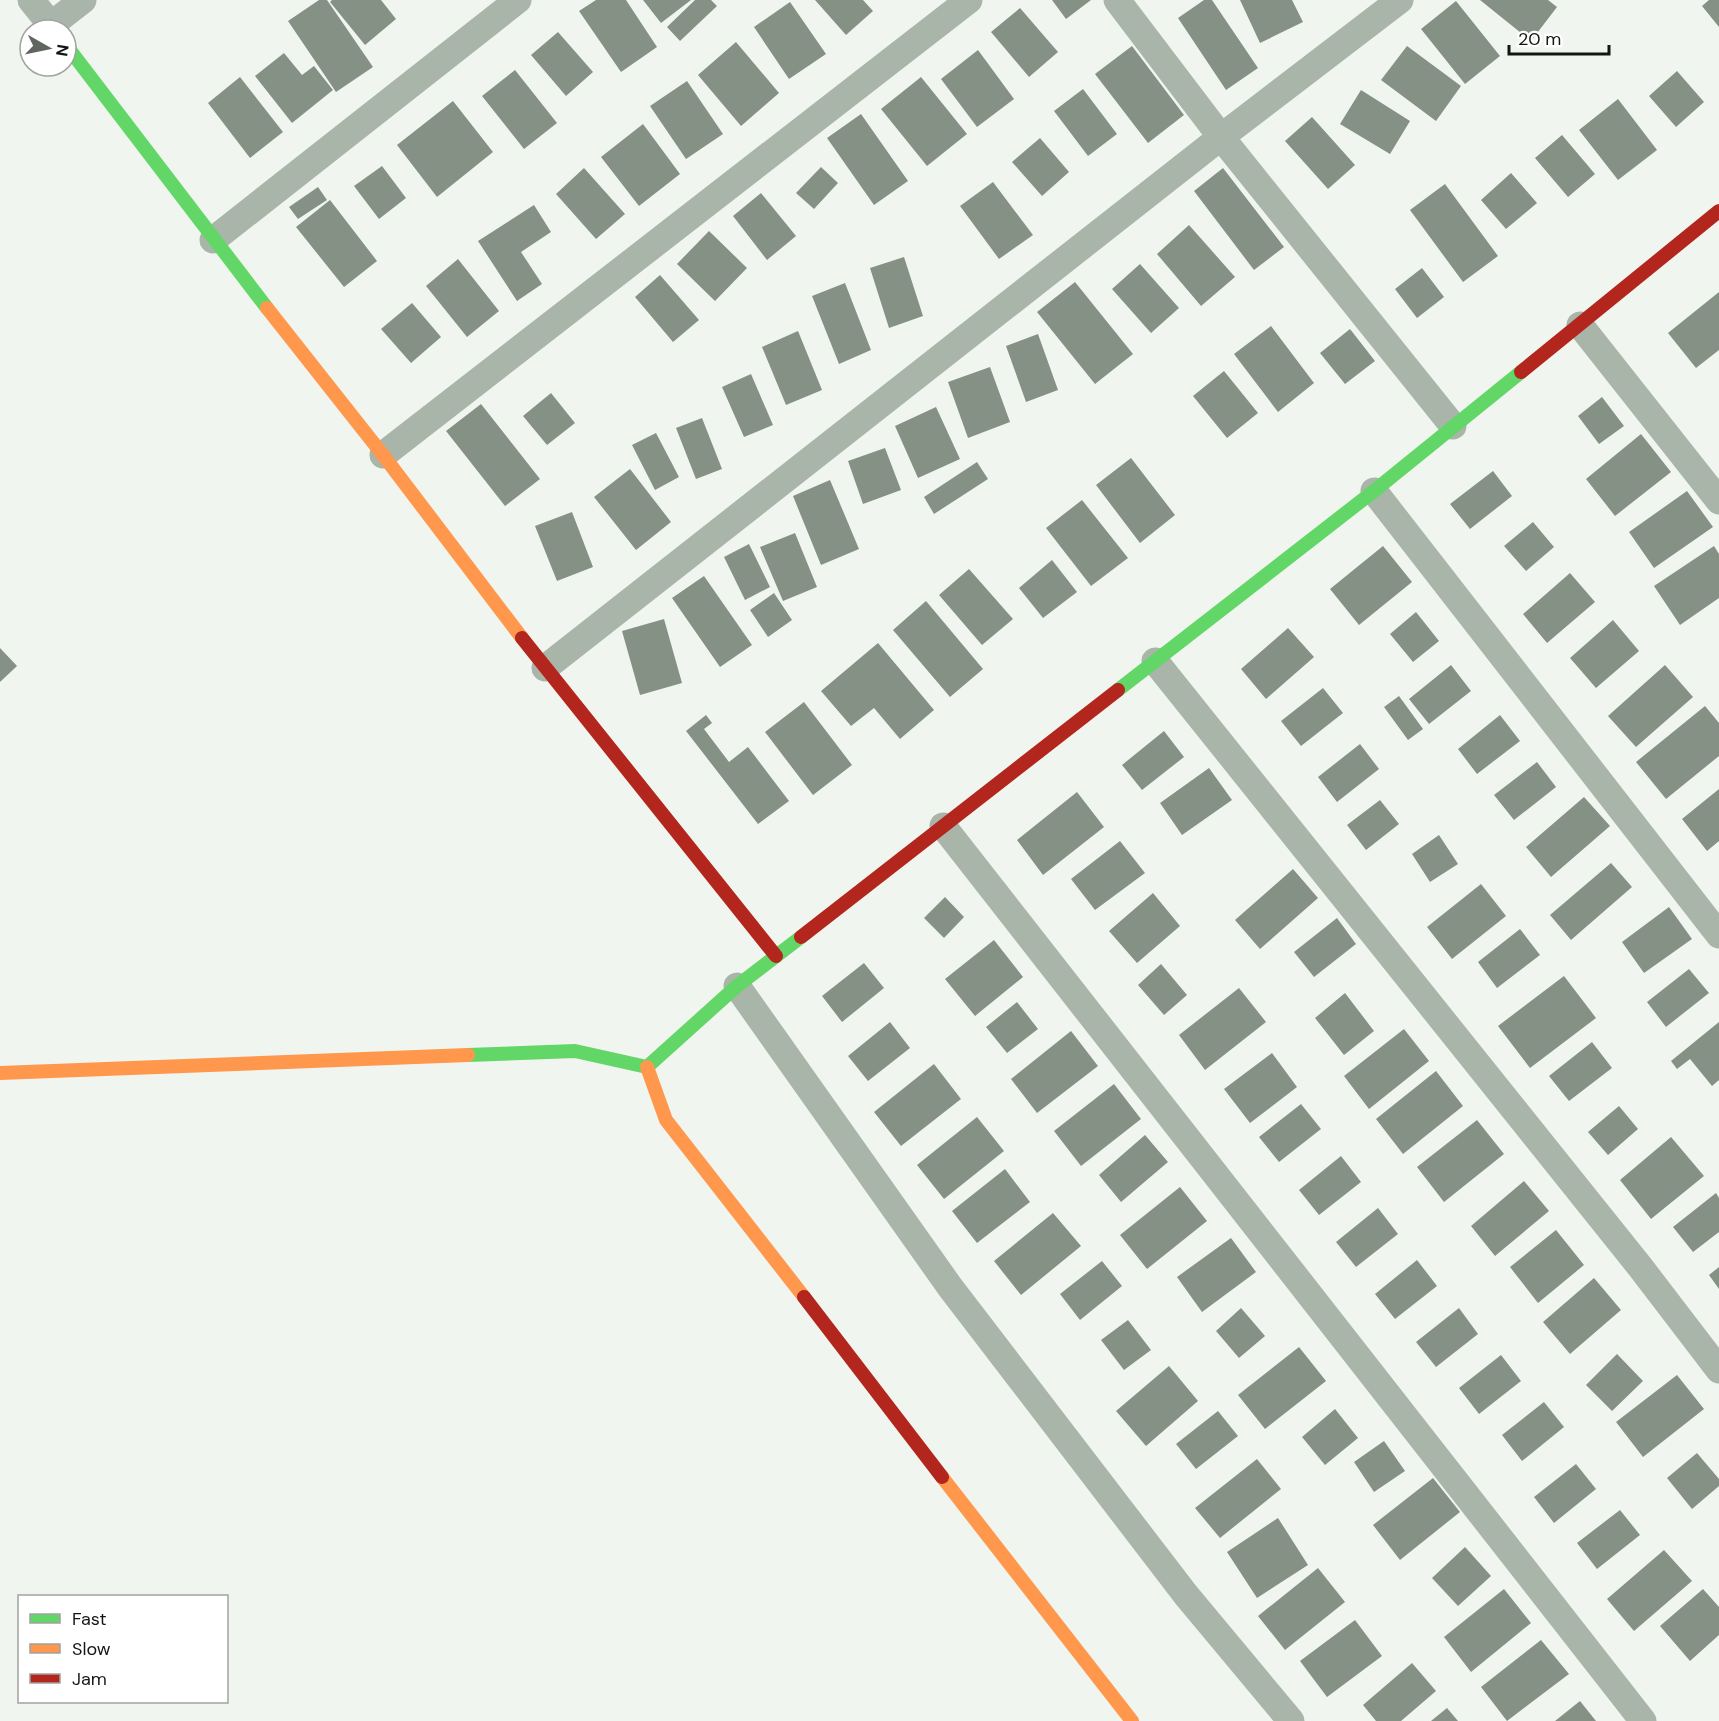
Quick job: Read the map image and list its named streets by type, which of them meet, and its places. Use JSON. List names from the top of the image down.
{
  "legend": ["Fast", "Slow", "Jam"],
  "scale_bar": "20 m",
  "north": "right"
}
